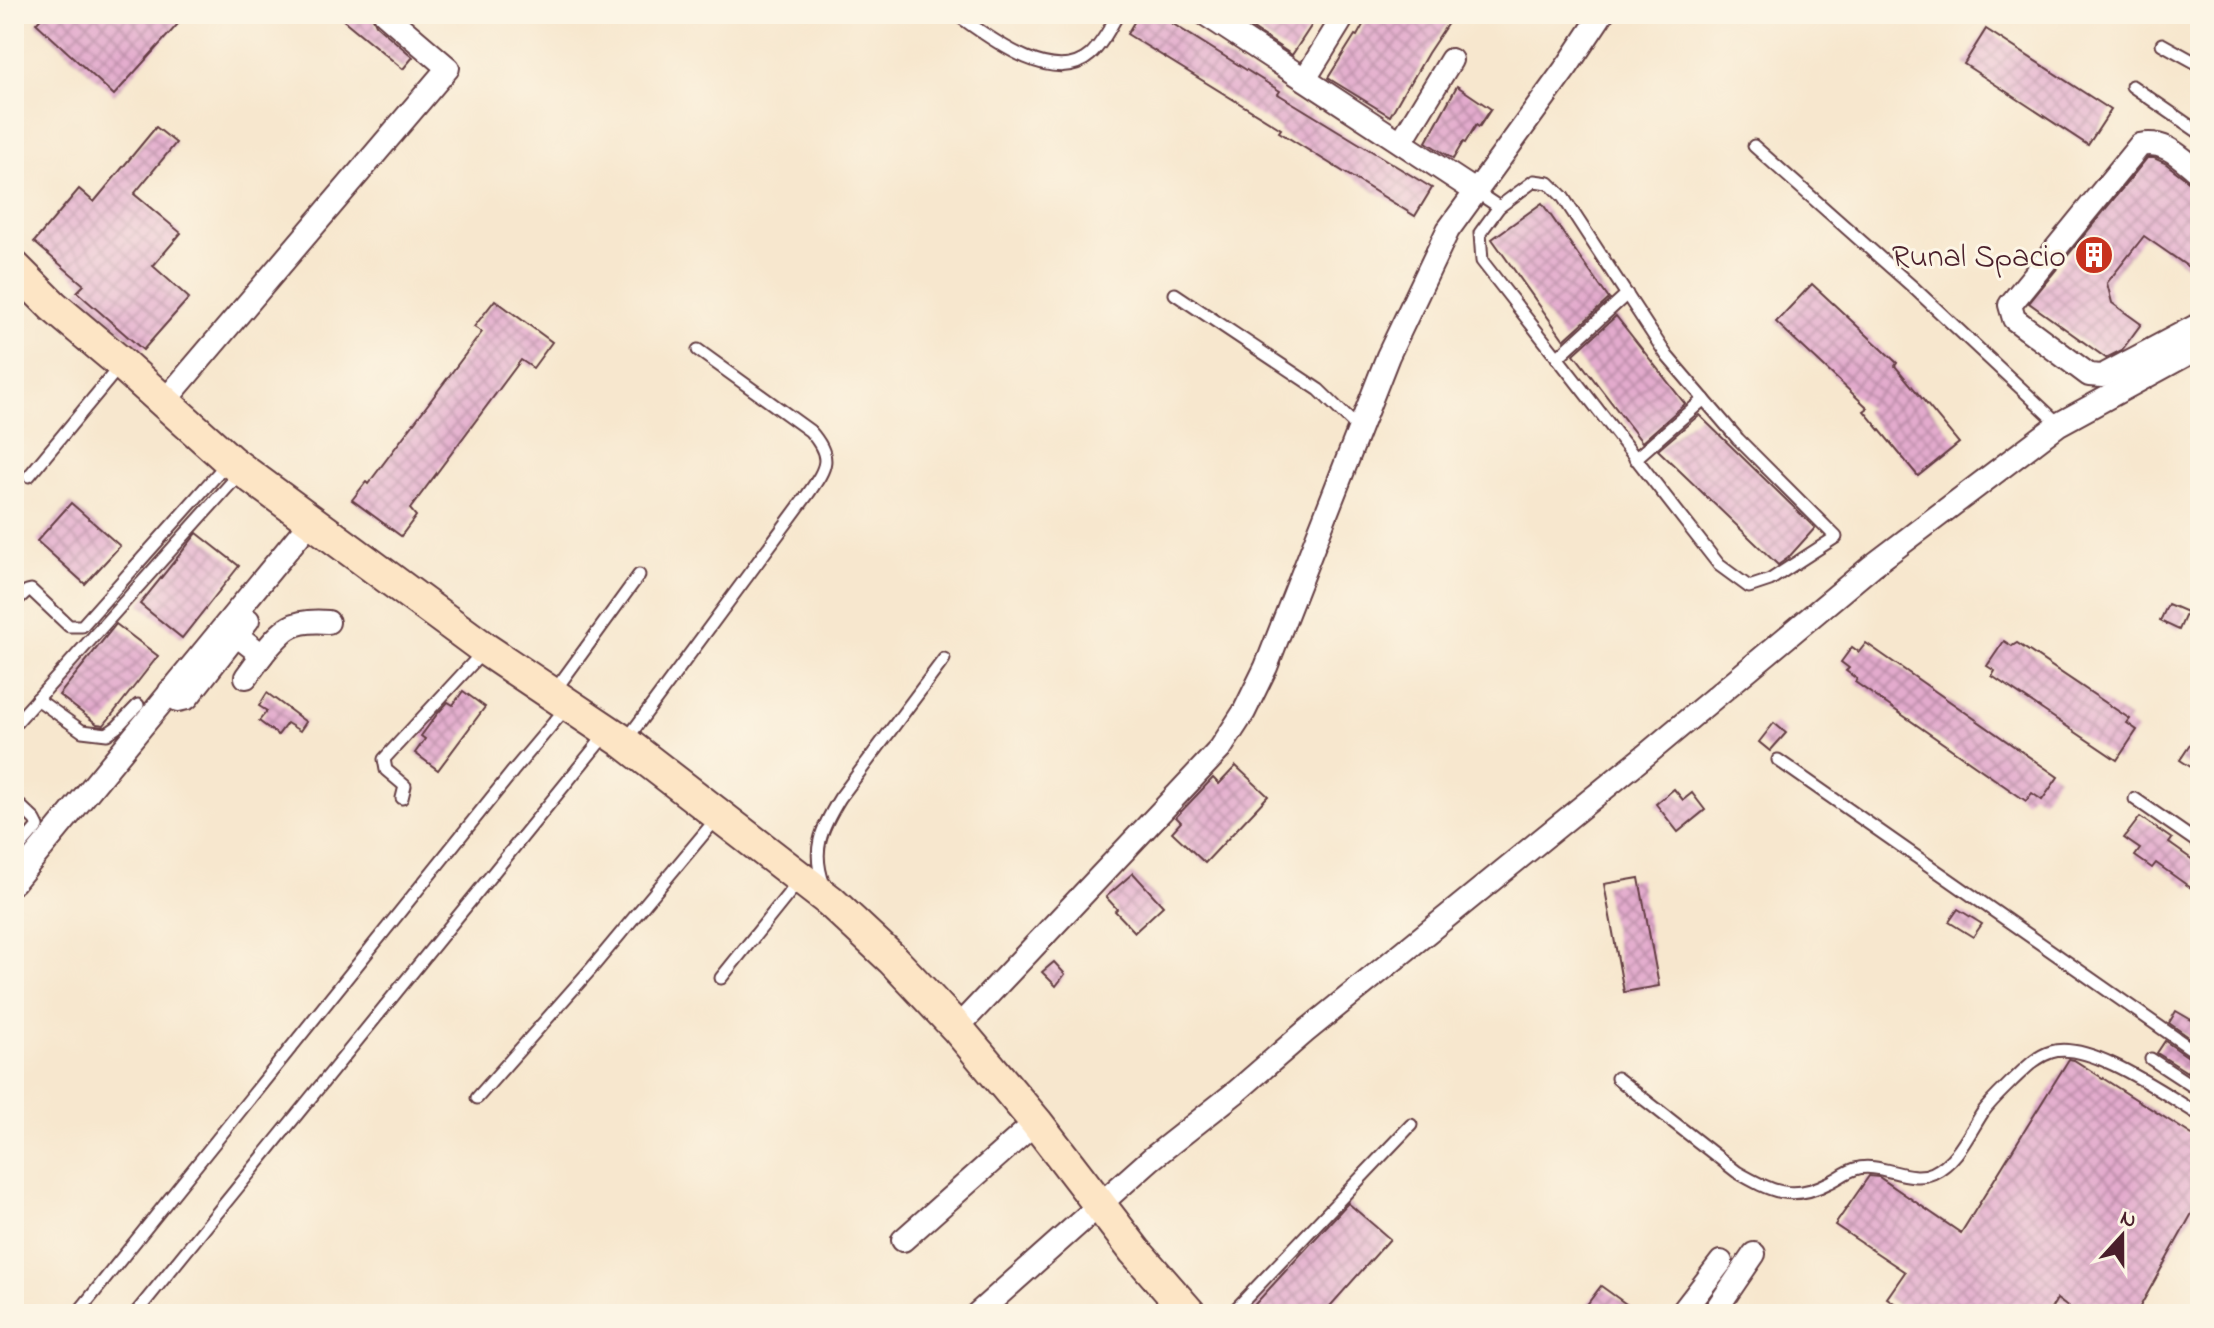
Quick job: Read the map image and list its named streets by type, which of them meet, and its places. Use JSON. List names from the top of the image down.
{
  "places": {
    "building": ["Runal Spacio"]
  },
  "north": "top"
}
